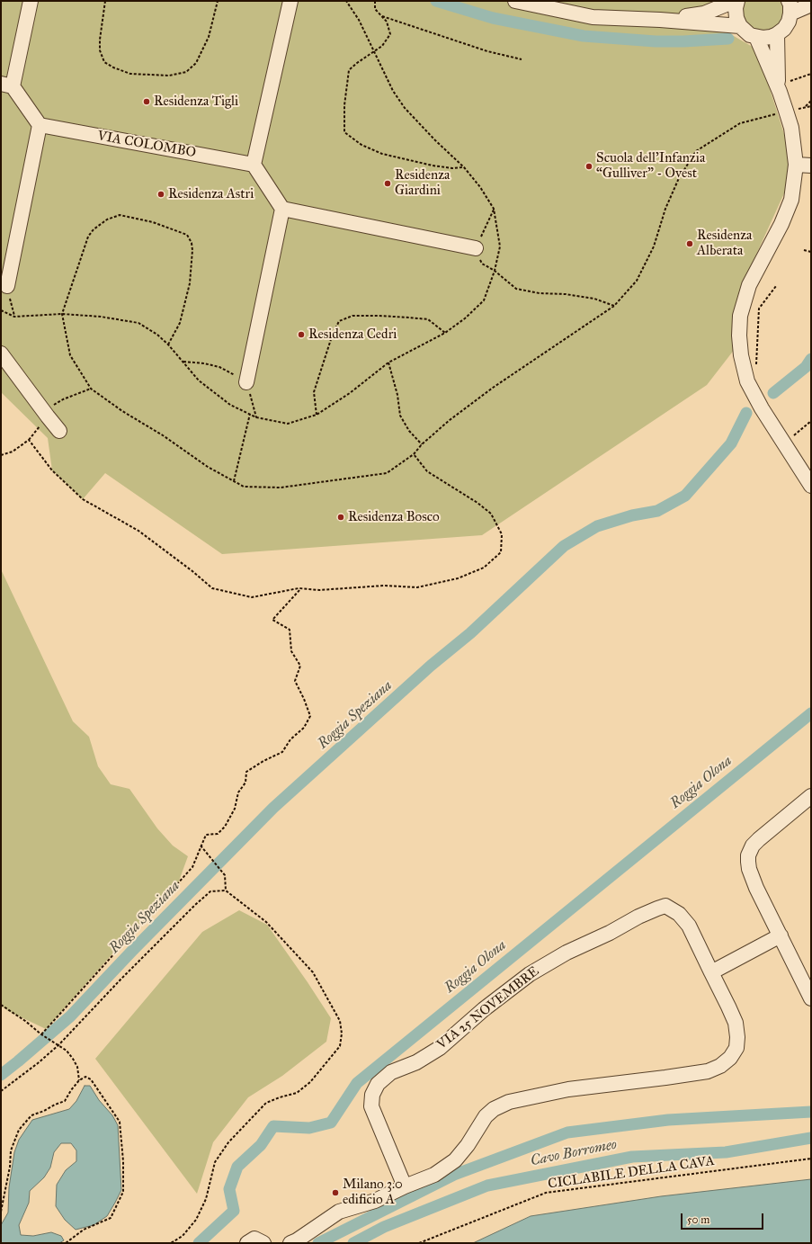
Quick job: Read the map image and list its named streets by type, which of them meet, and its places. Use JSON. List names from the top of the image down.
{
  "streets": {
    "street": ["VIA COLOMBO", "VIA 25 NOVEMBRE"],
    "path": ["CICLABILE DELLA CAVA"]
  },
  "water": ["Roggia Speziana", "Roggia Olona", "Cavo Borromeo"],
  "places": [
    "Residenza Tigli",
    "Scuola dell’Infanzia “Gulliver” - Ovest",
    "Residenza Giardini",
    "Residenza Astri",
    "Residenza Alberata",
    "Residenza Cedri",
    "Residenza Bosco",
    "Milano 3.0 edificio A"
  ],
  "scale_bar": "50 m"
}
